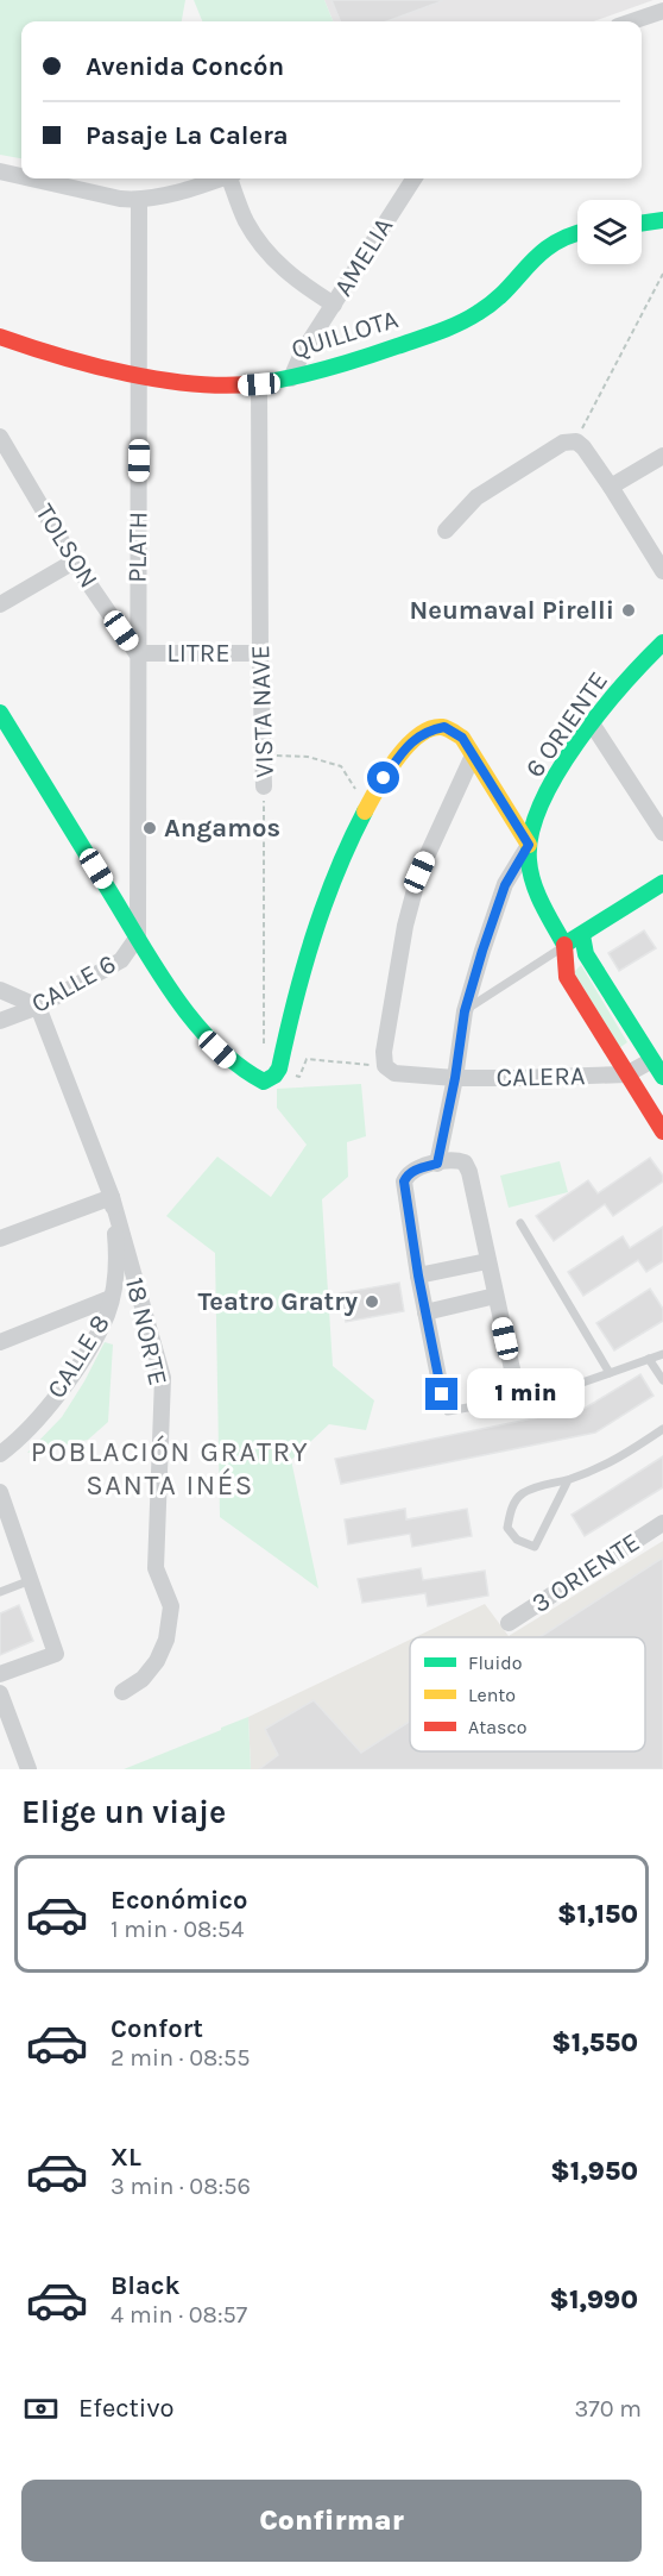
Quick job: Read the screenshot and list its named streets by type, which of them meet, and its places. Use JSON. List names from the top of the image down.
{
  "streets": {
    "main road": ["QUILLOTA", "6 ORIENTE"],
    "street": [
      "AMELIA",
      "TOLSON",
      "PLATH",
      "LITRE",
      "VISTA NAVE",
      "CALLE 6",
      "CALERA",
      "18 NORTE",
      "CALLE 8",
      "3 ORIENTE"
    ]
  },
  "crossings": [
    ["AMELIA", "QUILLOTA"],
    ["QUILLOTA", "PLATH"],
    ["QUILLOTA", "VISTA NAVE"],
    ["TOLSON", "PLATH"],
    ["TOLSON", "LITRE"],
    ["PLATH", "LITRE"],
    ["PLATH", "CALLE 6"],
    ["LITRE", "VISTA NAVE"],
    ["CALLE 6", "18 NORTE"],
    ["18 NORTE", "CALLE 8"]
  ],
  "districts": ["POBLACIÓN GRATRY SANTA INÉS"],
  "places": ["Neumaval Pirelli", "Angamos", "Teatro Gratry"],
  "legend": ["Fluido", "Lento", "Atasco"],
  "page": {
    "banner": ["Avenida Concón", "Pasaje La Calera"],
    "bubble": "1 min",
    "heading": "Elige un viaje",
    "list": [
      {
        "name": "Económico",
        "note": "1 min · 08:54",
        "value": "$1,150"
      },
      {
        "name": "Confort",
        "note": "2 min · 08:55",
        "value": "$1,550"
      },
      {
        "name": "XL",
        "note": "3 min · 08:56",
        "value": "$1,950"
      },
      {
        "name": "Black",
        "note": "4 min · 08:57",
        "value": "$1,990"
      }
    ],
    "pay": ["Efectivo", "370 m"],
    "buttons": "Confirmar"
  }
}
